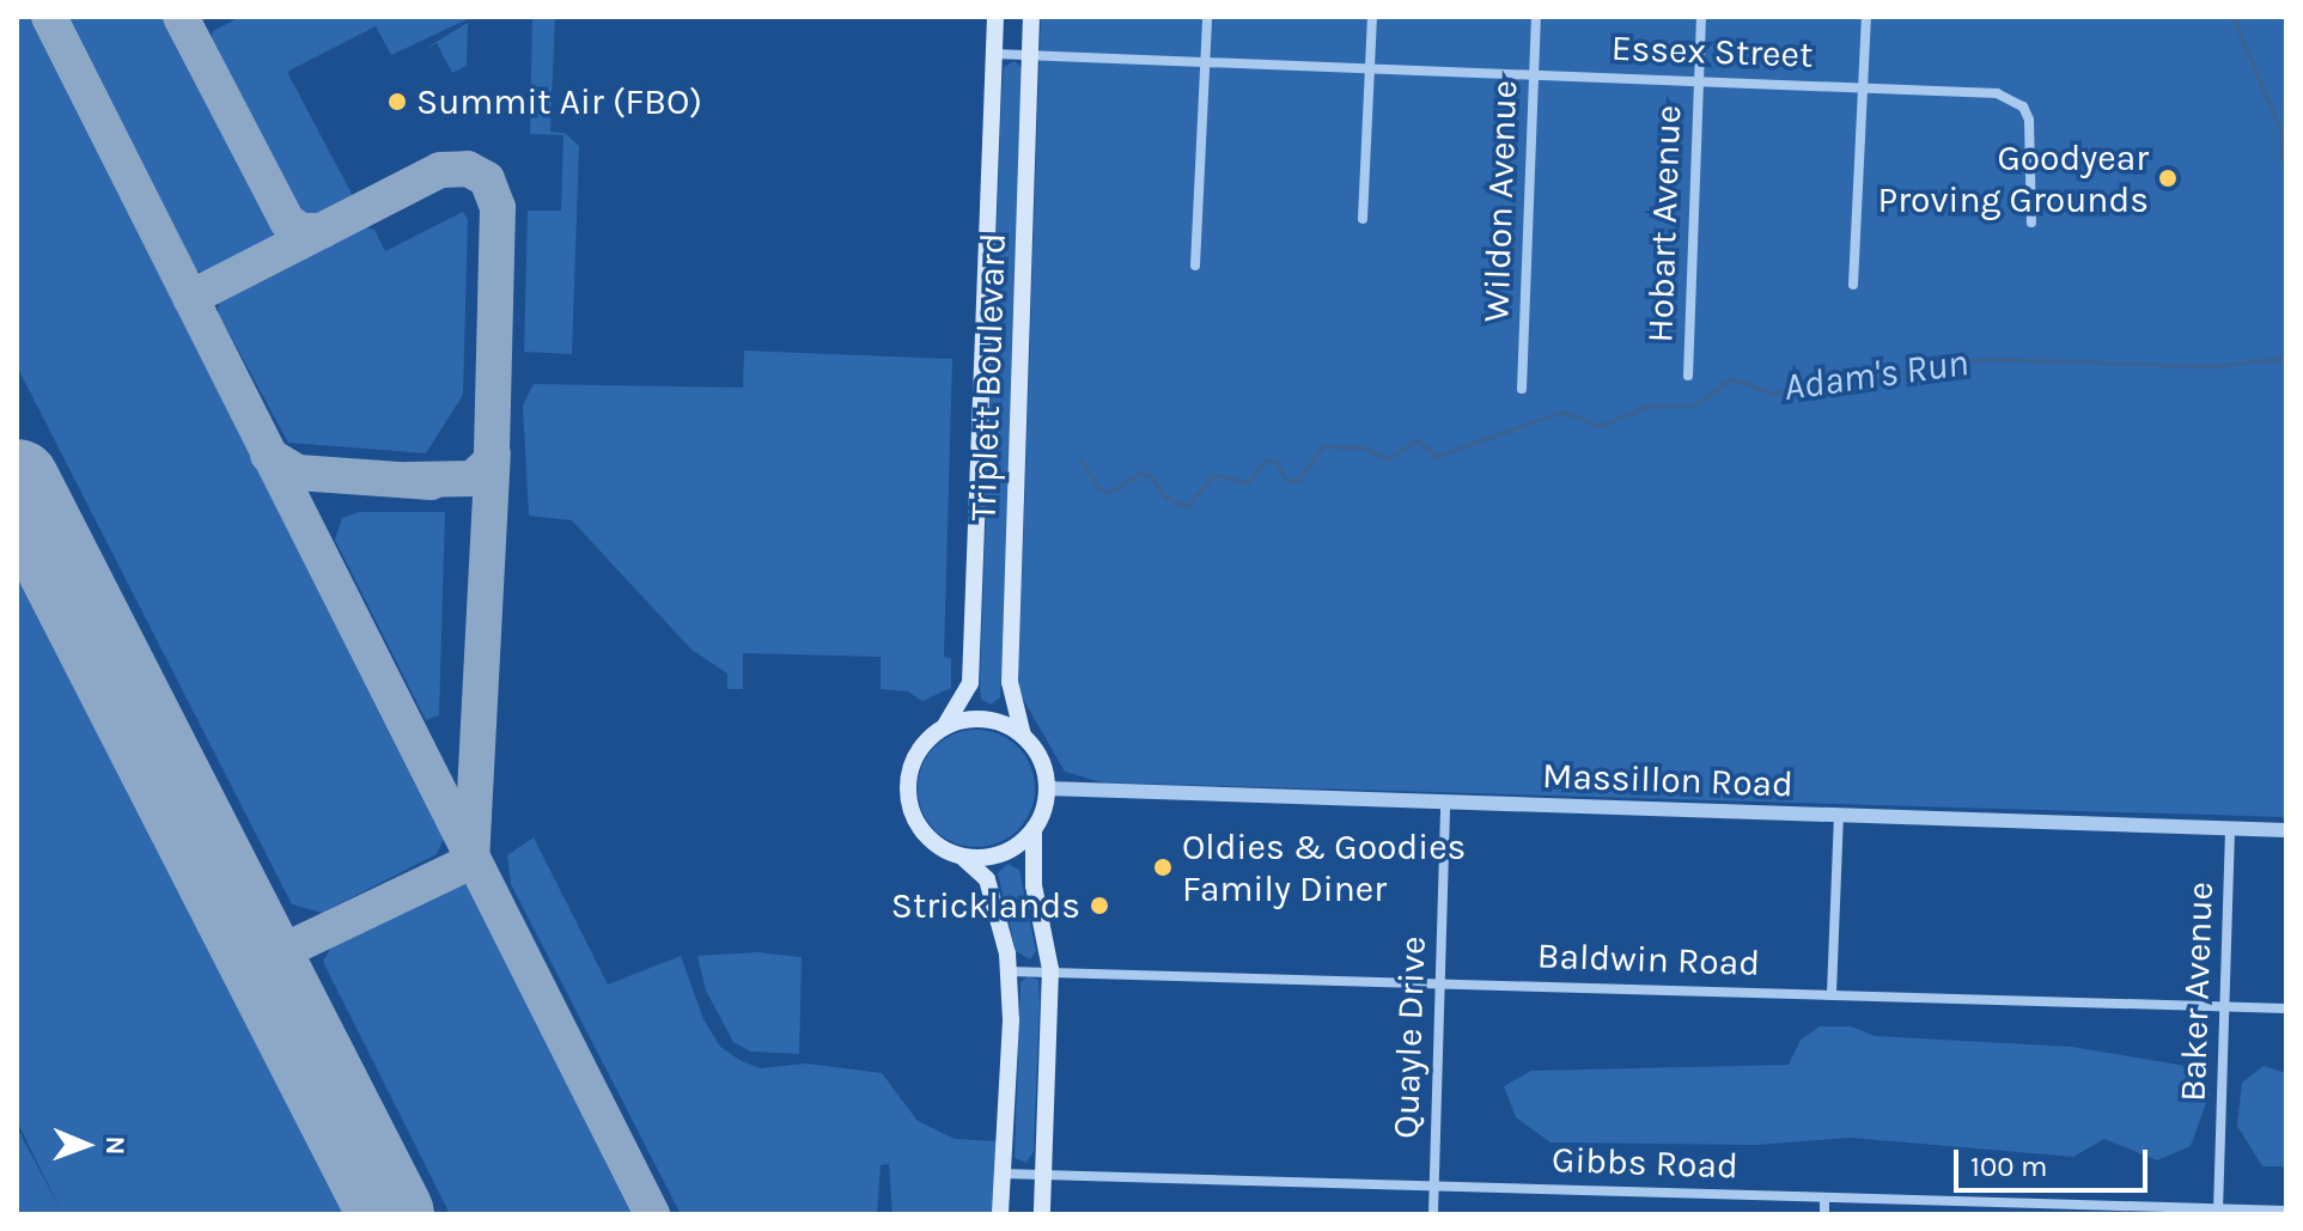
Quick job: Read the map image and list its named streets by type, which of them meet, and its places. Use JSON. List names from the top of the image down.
{
  "streets": {
    "main road": ["Triplett Boulevard"],
    "street": [
      "Essex Street",
      "Wildon Avenue",
      "Hobart Avenue",
      "Massillon Road",
      "Baldwin Road",
      "Baker Avenue",
      "Quayle Drive",
      "Gibbs Road"
    ]
  },
  "crossings": [
    ["Essex Street", "Wildon Avenue"],
    ["Essex Street", "Hobart Avenue"],
    ["Essex Street", "Triplett Boulevard"],
    ["Triplett Boulevard", "Massillon Road"],
    ["Massillon Road", "Baker Avenue"],
    ["Massillon Road", "Quayle Drive"],
    ["Baldwin Road", "Baker Avenue"],
    ["Baldwin Road", "Quayle Drive"],
    ["Baker Avenue", "Gibbs Road"],
    ["Quayle Drive", "Gibbs Road"]
  ],
  "water": ["Adam's Run"],
  "places": [
    "Summit Air (FBO)",
    "Goodyear Proving Grounds",
    "Oldies & Goodies Family Diner",
    "Stricklands"
  ],
  "scale_bar": "100 m",
  "north": "right"
}
